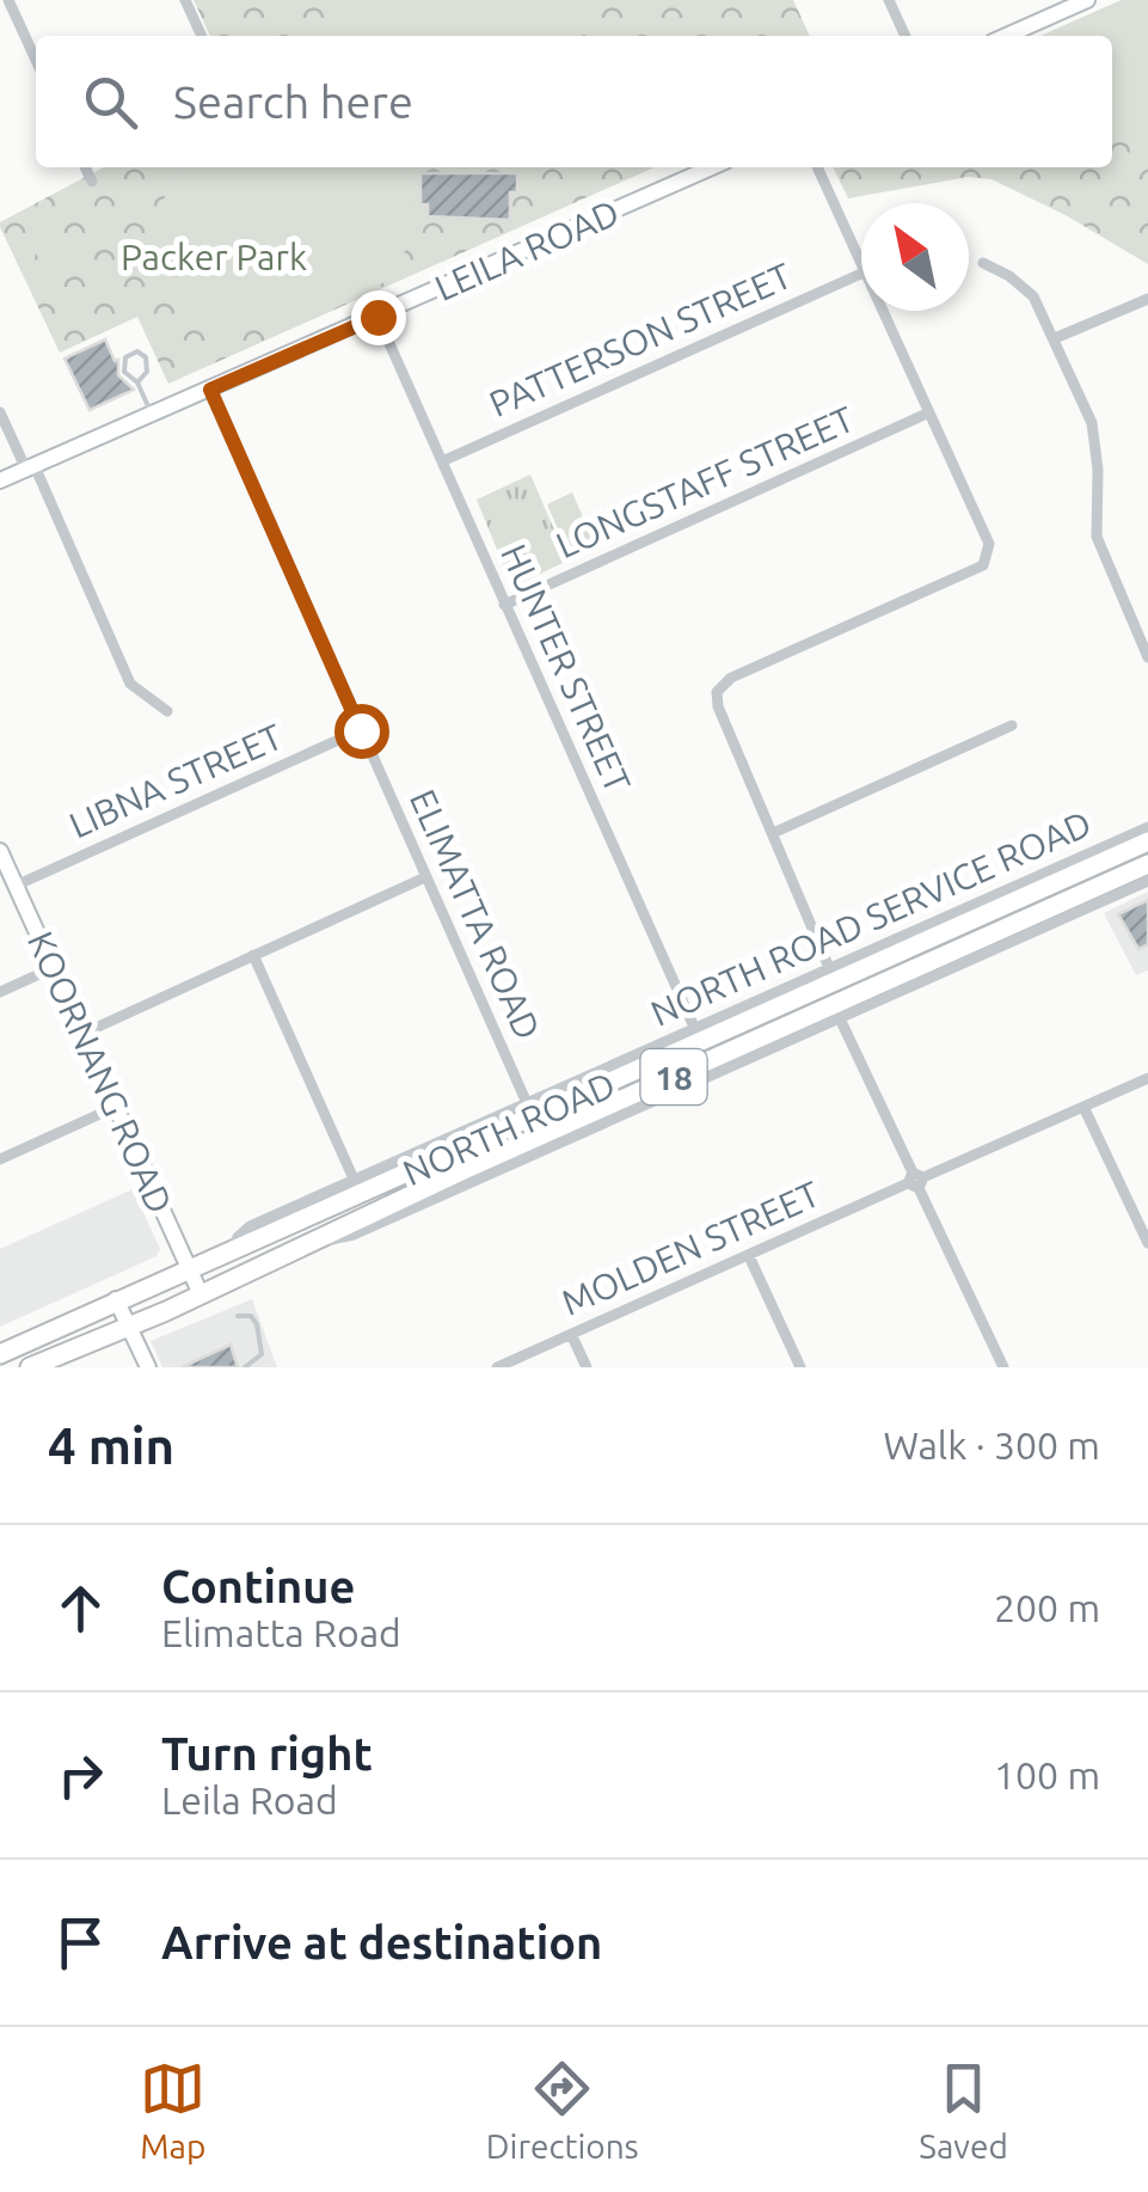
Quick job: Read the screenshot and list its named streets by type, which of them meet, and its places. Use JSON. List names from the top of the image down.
{
  "streets": {
    "highway": ["18", "NORTH ROAD"],
    "street": [
      "LEILA ROAD",
      "PATTERSON STREET",
      "LONGSTAFF STREET",
      "HUNTER STREET",
      "LIBNA STREET",
      "ELIMATTA ROAD",
      "NORTH ROAD SERVICE ROAD",
      "KOORNANG ROAD",
      "MOLDEN STREET"
    ]
  },
  "crossings": [
    ["LEILA ROAD", "HUNTER STREET"],
    ["LEILA ROAD", "ELIMATTA ROAD"],
    ["PATTERSON STREET", "HUNTER STREET"],
    ["LONGSTAFF STREET", "HUNTER STREET"],
    ["HUNTER STREET", "NORTH ROAD"],
    ["LIBNA STREET", "ELIMATTA ROAD"],
    ["LIBNA STREET", "KOORNANG ROAD"],
    ["ELIMATTA ROAD", "NORTH ROAD"],
    ["NORTH ROAD SERVICE ROAD", "NORTH ROAD"],
    ["KOORNANG ROAD", "NORTH ROAD"]
  ],
  "parks": ["Packer Park"],
  "north": "top left",
  "page": {
    "search": "Search here",
    "heading": ["4 min", "Walk · 300 m"],
    "list": [
      ["Continue", "Elimatta Road", "200 m"],
      ["Turn right", "Leila Road", "100 m"],
      "Arrive at destination"
    ],
    "nav": ["Map", "Directions", "Saved"]
  }
}
